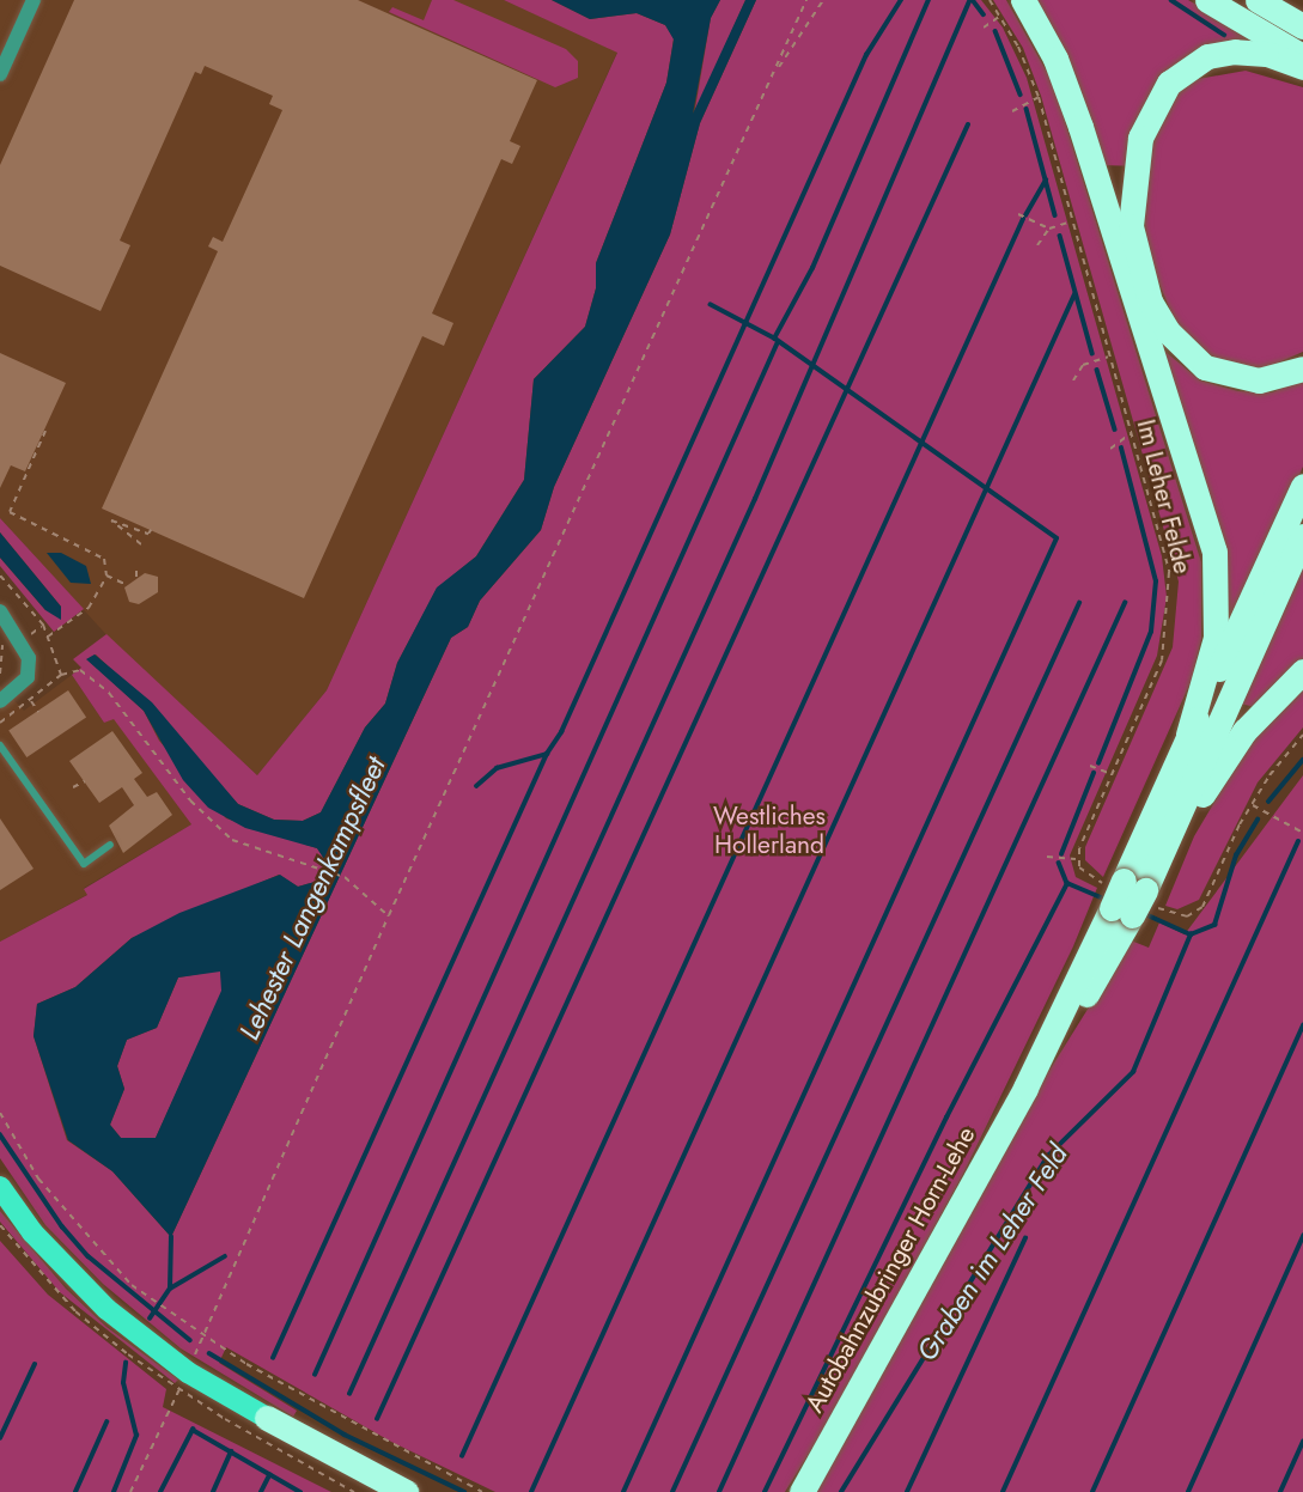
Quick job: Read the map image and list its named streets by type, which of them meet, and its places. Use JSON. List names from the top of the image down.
{
  "streets": {
    "highway": ["Autobahnzubringer Horn-Lehe"],
    "path": ["Im Leher Felde"]
  },
  "water": ["Lehester Langenkampsfleet", "Graben im Leher Feld"],
  "parks": ["Westliches Hollerland"]
}
